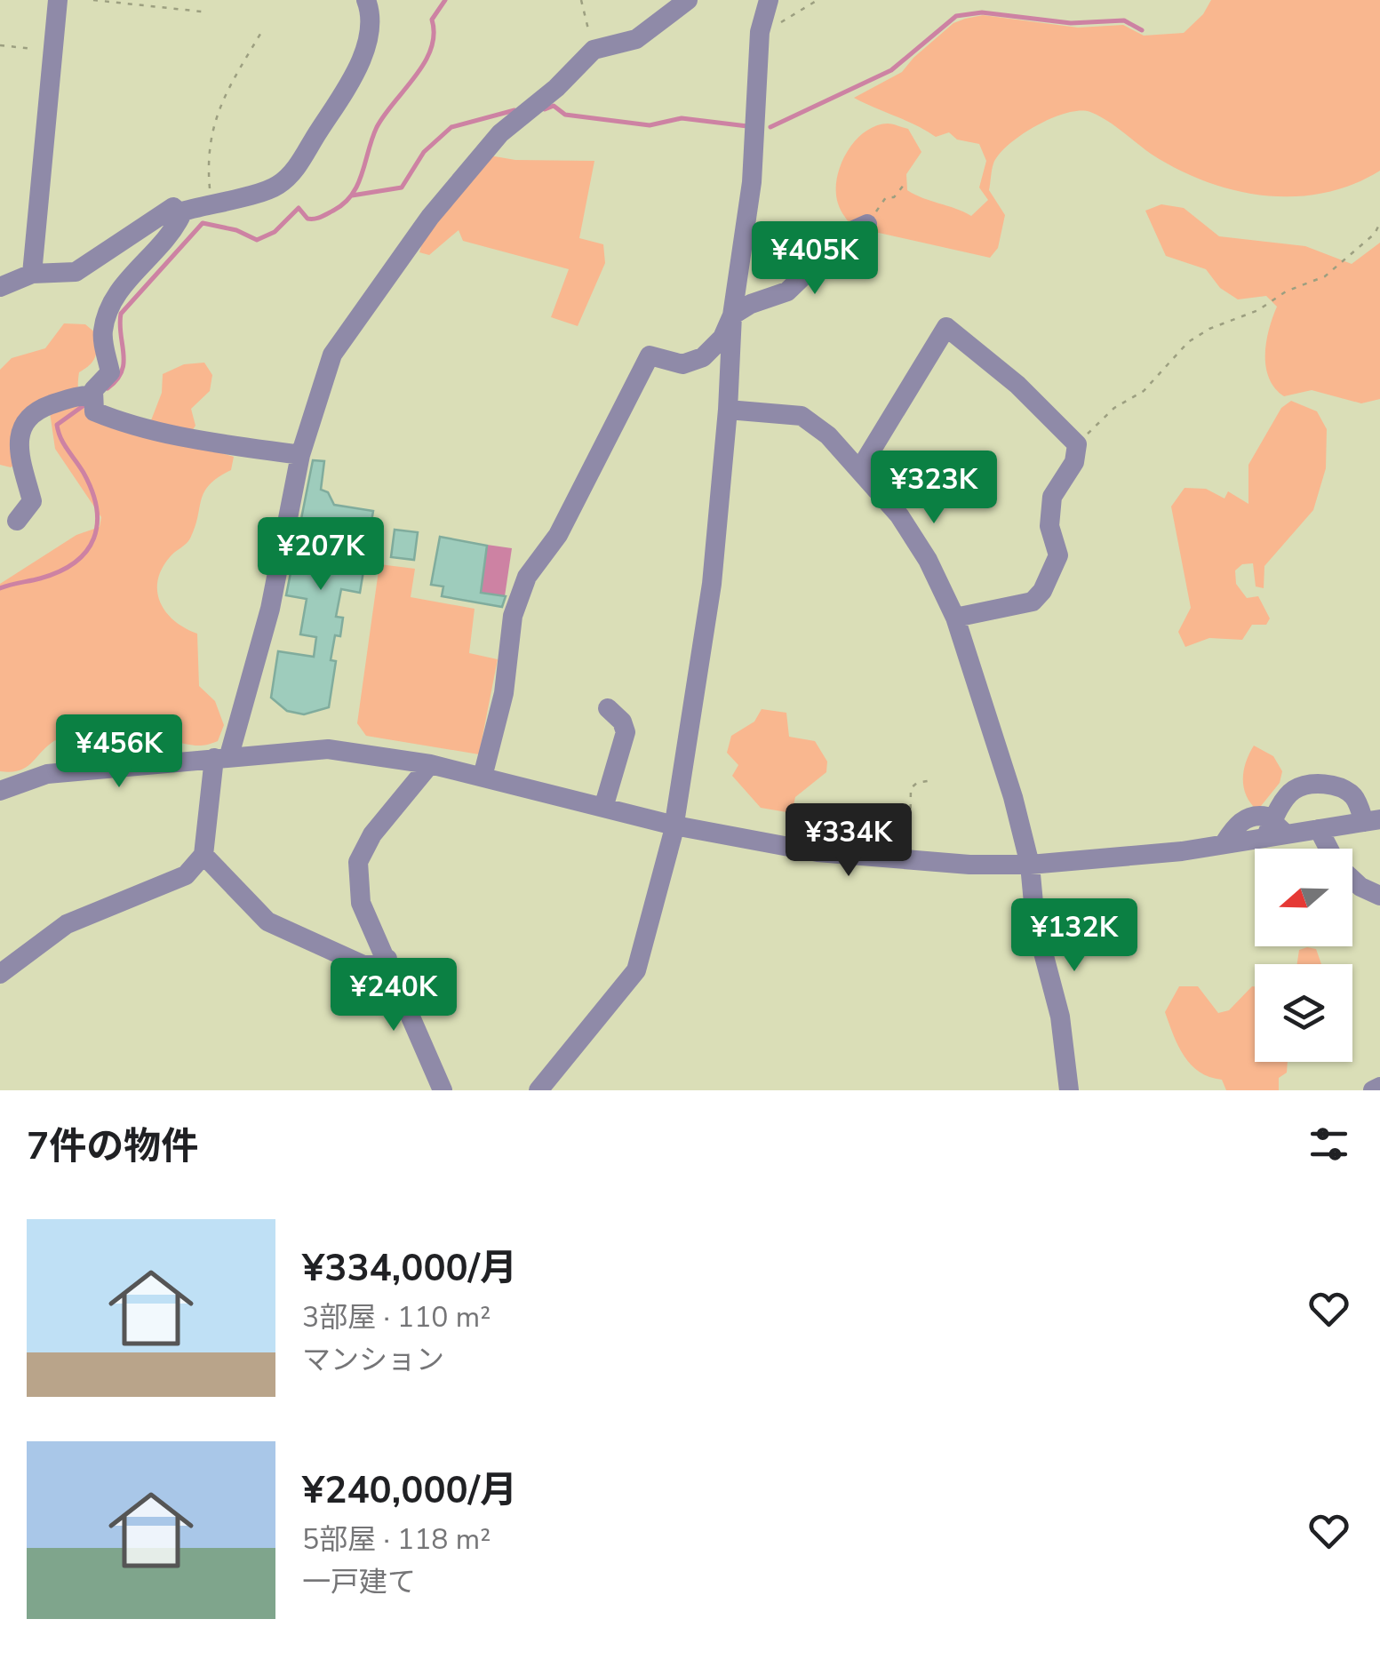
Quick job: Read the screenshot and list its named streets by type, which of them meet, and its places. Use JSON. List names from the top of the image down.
{
  "north": "left",
  "page": {
    "price": [
      "¥405K",
      "¥323K",
      "¥207K",
      "¥456K",
      "¥334K",
      "¥132K",
      "¥240K"
    ],
    "heading": "7件の物件",
    "list": [
      {
        "name": "¥334,000/月",
        "note": "3部屋 · 110 m² · マンション"
      },
      {
        "name": "¥240,000/月",
        "note": "5部屋 · 118 m² · 一戸建て"
      }
    ]
  }
}
